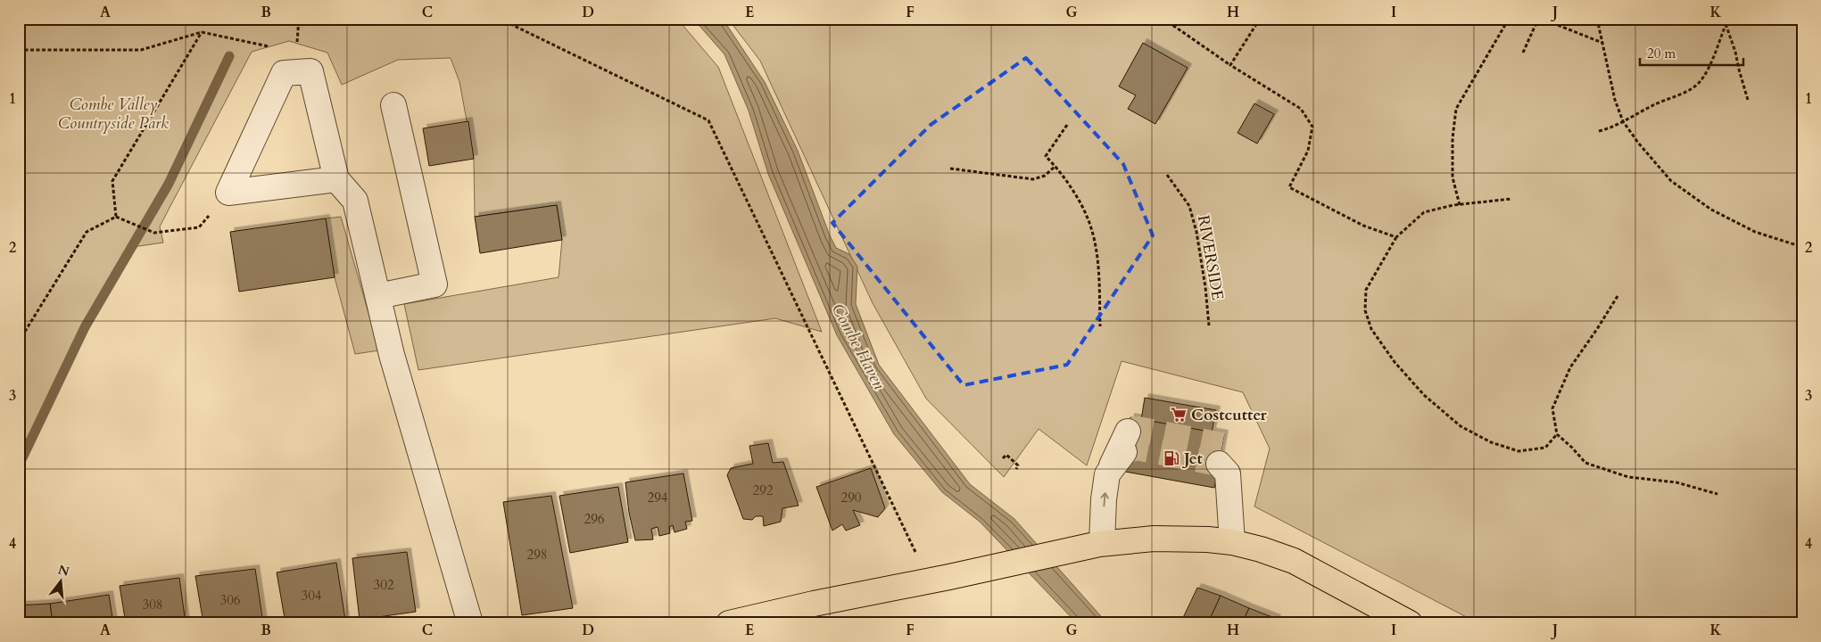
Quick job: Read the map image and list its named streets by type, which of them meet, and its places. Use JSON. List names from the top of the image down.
{
  "streets": {
    "path": ["RIVERSIDE"]
  },
  "water": ["Combe Haven"],
  "parks": ["Combe Valley Countryside Park"],
  "places": {
    "supermarket": ["Costcutter"],
    "fuel station": ["Jet"]
  },
  "house_numbers": [
    "292",
    "294",
    "290",
    "296",
    "298",
    "302",
    "304",
    "306",
    "308"
  ],
  "scale_bar": "20 m",
  "north": "top",
  "grid": {
    "columns": [
      "A",
      "B",
      "C",
      "D",
      "E",
      "F",
      "G",
      "H",
      "I",
      "J",
      "K"
    ],
    "rows": [
      "1",
      "2",
      "3",
      "4"
    ]
  }
}
